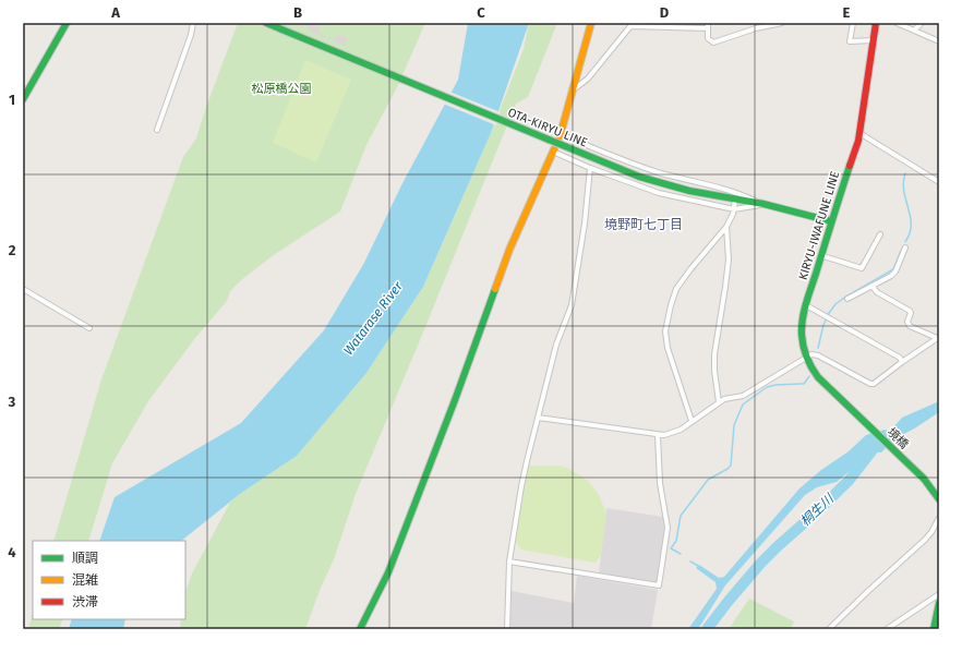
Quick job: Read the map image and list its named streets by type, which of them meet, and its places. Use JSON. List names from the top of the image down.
{
  "streets": {
    "main road": ["OTA-KIRYU LINE", "KIRYU-IWAFUNE LINE", "境橋"]
  },
  "crossings": [
    ["OTA-KIRYU LINE", "KIRYU-IWAFUNE LINE"],
    ["KIRYU-IWAFUNE LINE", "境橋"]
  ],
  "districts": ["境野町七丁目"],
  "water": ["Watarase River", "桐生川"],
  "parks": ["松原橋公園"],
  "legend": ["順調", "混雑", "渋滞"],
  "grid": {
    "columns": [
      "A",
      "B",
      "C",
      "D",
      "E"
    ],
    "rows": [
      "1",
      "2",
      "3",
      "4"
    ]
  }
}
